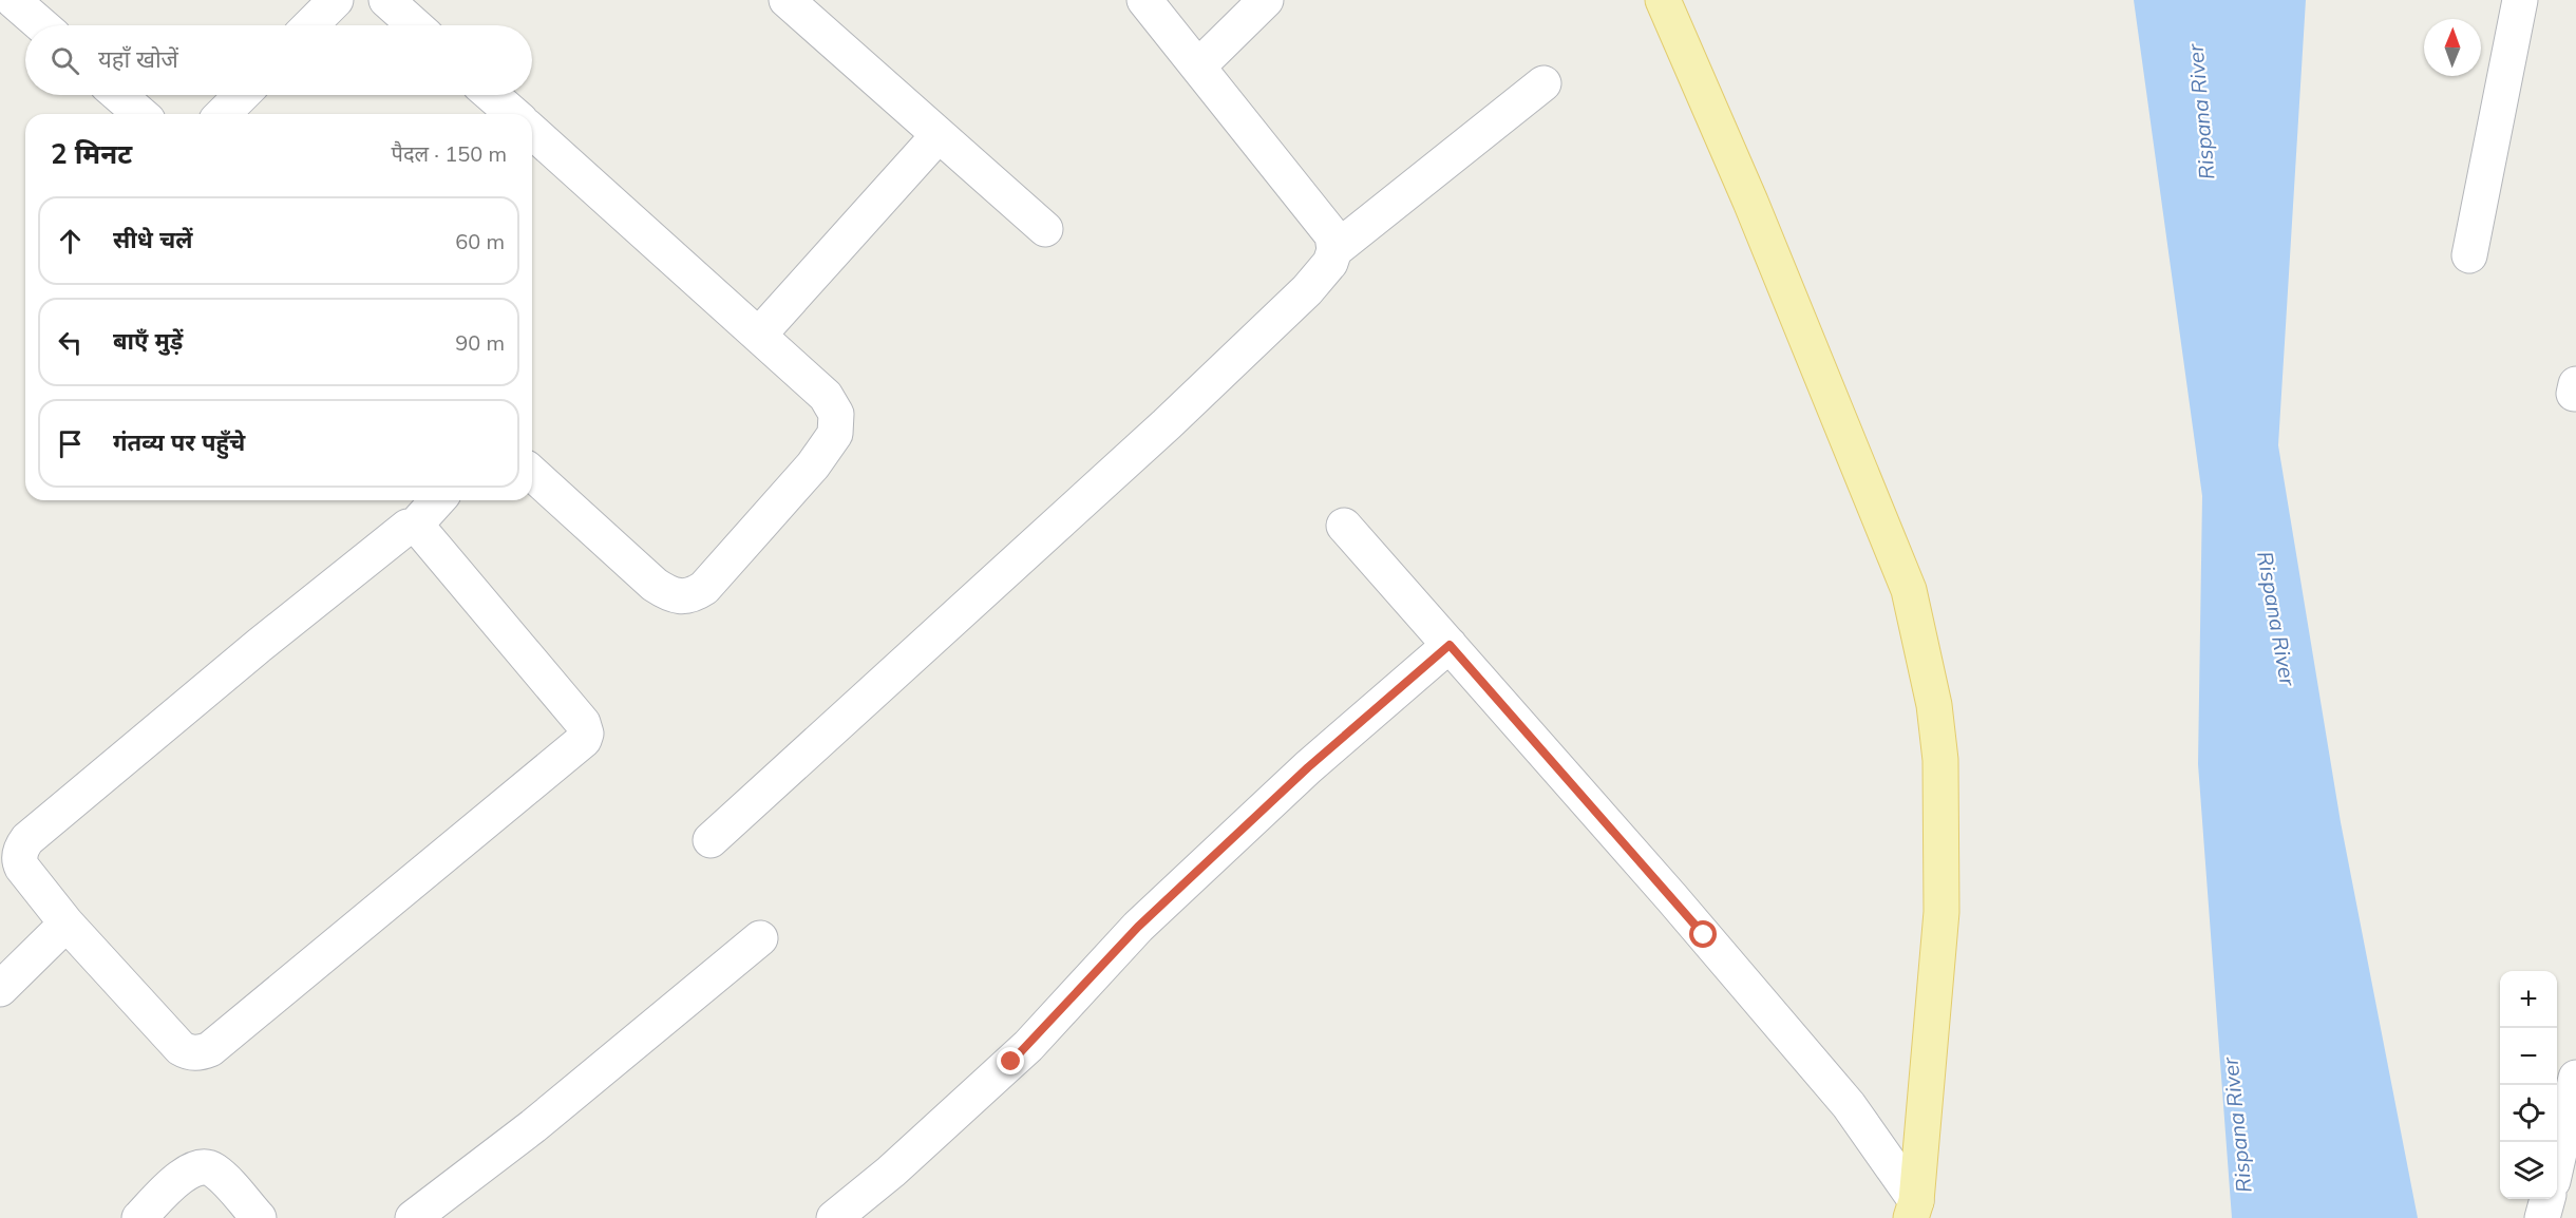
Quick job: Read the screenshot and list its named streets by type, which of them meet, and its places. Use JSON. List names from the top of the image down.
{
  "water": ["Rispana River"],
  "north": "top",
  "page": {
    "search": "यहाँ खोजें",
    "heading": ["2 मिनट", "पैदल · 150 m"],
    "list": [
      ["सीधे चलें", "60 m"],
      ["बाएँ मुड़ें", "90 m"],
      "गंतव्य पर पहुँचे"
    ],
    "map_buttons": ["+", "−"]
  }
}
